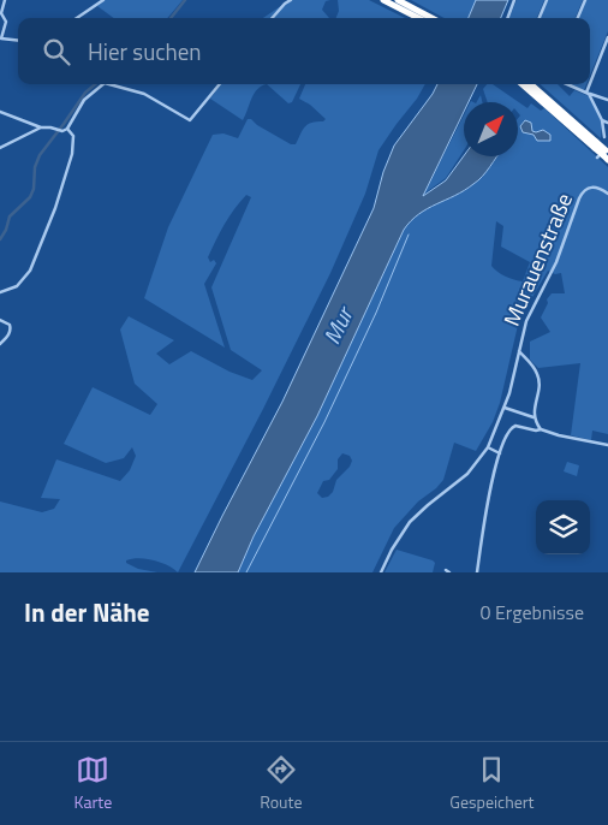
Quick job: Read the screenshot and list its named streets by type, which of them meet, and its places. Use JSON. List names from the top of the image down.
{
  "streets": {
    "street": ["Murauenstraße"]
  },
  "water": ["Mur"],
  "north": "top right",
  "page": {
    "search": "Hier suchen",
    "heading": ["In der Nähe", "0 Ergebnisse"],
    "nav": ["Karte", "Route", "Gespeichert"]
  }
}
